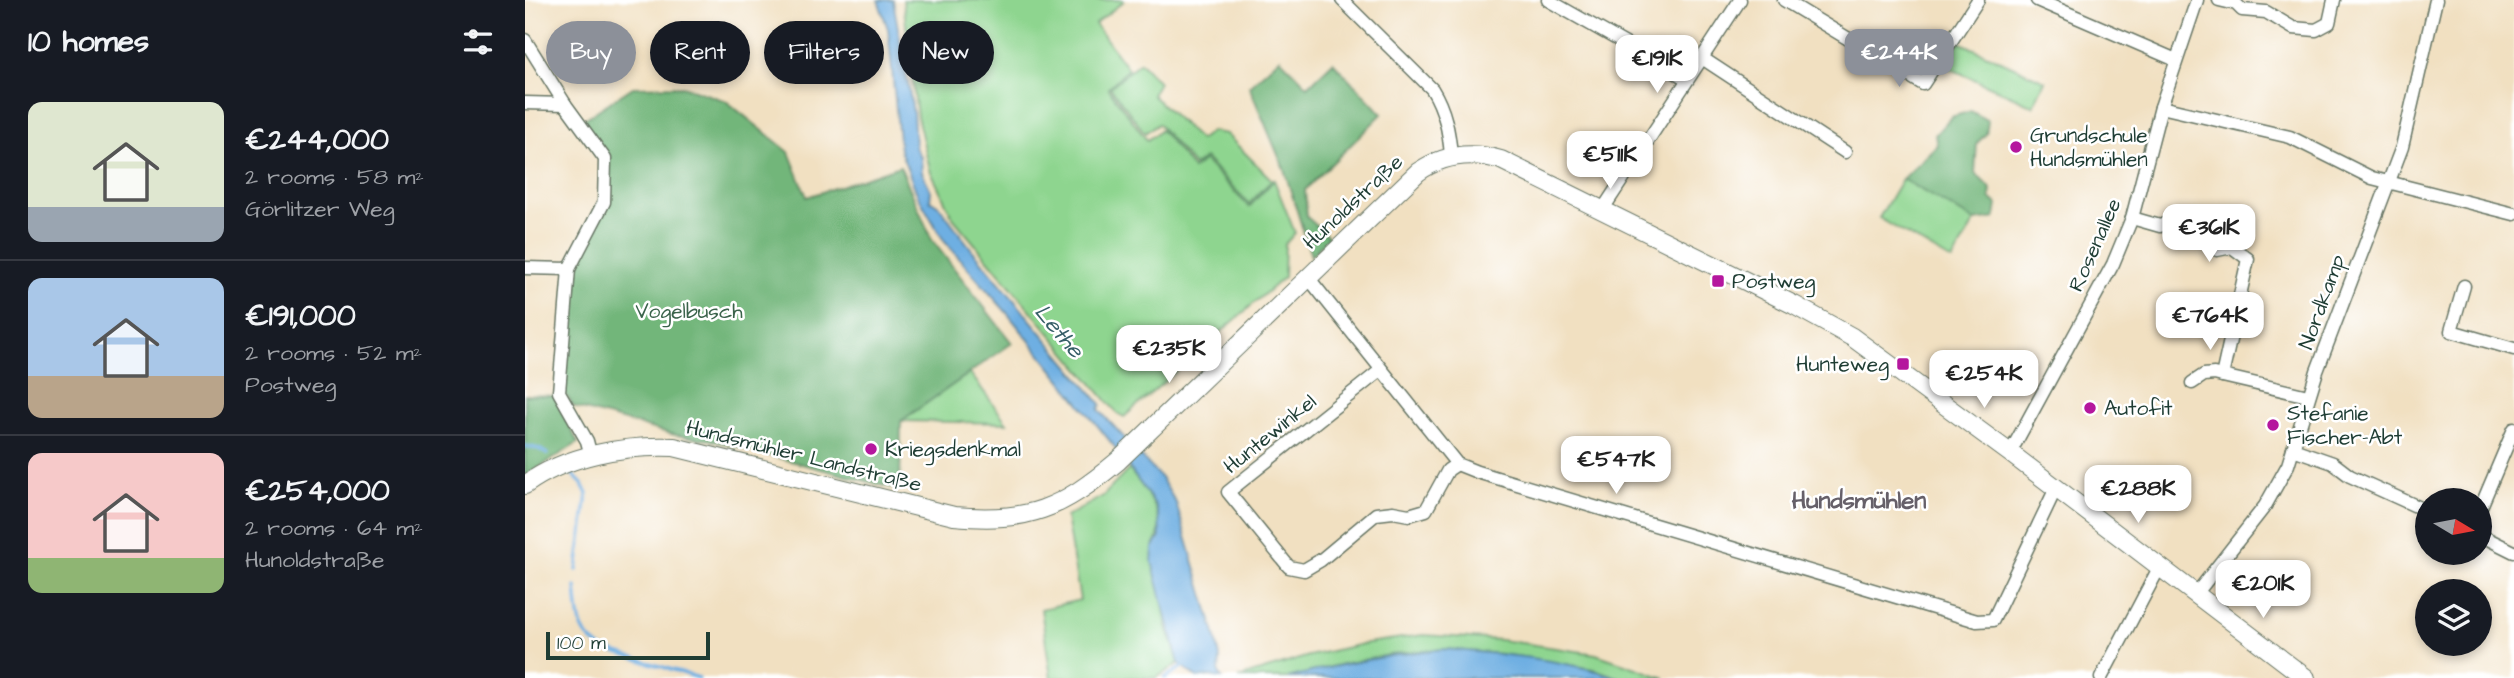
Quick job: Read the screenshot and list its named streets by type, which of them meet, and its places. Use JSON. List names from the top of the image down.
{
  "streets": {
    "street": [
      "Hunoldstraße",
      "Rosenallee",
      "Nordkamp",
      "Huntewinkel",
      "Hundsmühler Landstraße"
    ]
  },
  "crossings": [
    ["Hunoldstraße", "Rosenallee"],
    ["Hunoldstraße", "Nordkamp"],
    ["Hunoldstraße", "Hundsmühler Landstraße"]
  ],
  "districts": ["Hundsmühlen"],
  "water": ["Lethe"],
  "parks": ["Vogelbusch"],
  "places": {
    "other": [
      "Grundschule Hundsmühlen",
      "Autofit",
      "Stefanie Fischer-Abt",
      "Kriegsdenkmal"
    ],
    "transit": ["Postweg", "Hunteweg"]
  },
  "scale_bar": "100 m",
  "north": "right",
  "page": {
    "heading": "10 homes",
    "chip": [
      "Buy",
      "Rent",
      "Filters",
      "New"
    ],
    "price": [
      "€244K",
      "€191K",
      "€511K",
      "€361K",
      "€764K",
      "€235K",
      "€254K",
      "€547K",
      "€288K",
      "€201K"
    ],
    "list": [
      {
        "name": "€244,000",
        "note": "2 rooms · 58 m² · Görlitzer Weg"
      },
      {
        "name": "€191,000",
        "note": "2 rooms · 52 m² · Postweg"
      },
      {
        "name": "€254,000",
        "note": "2 rooms · 64 m² · Hunoldstraße"
      }
    ],
    "scale": "100 m"
  }
}
